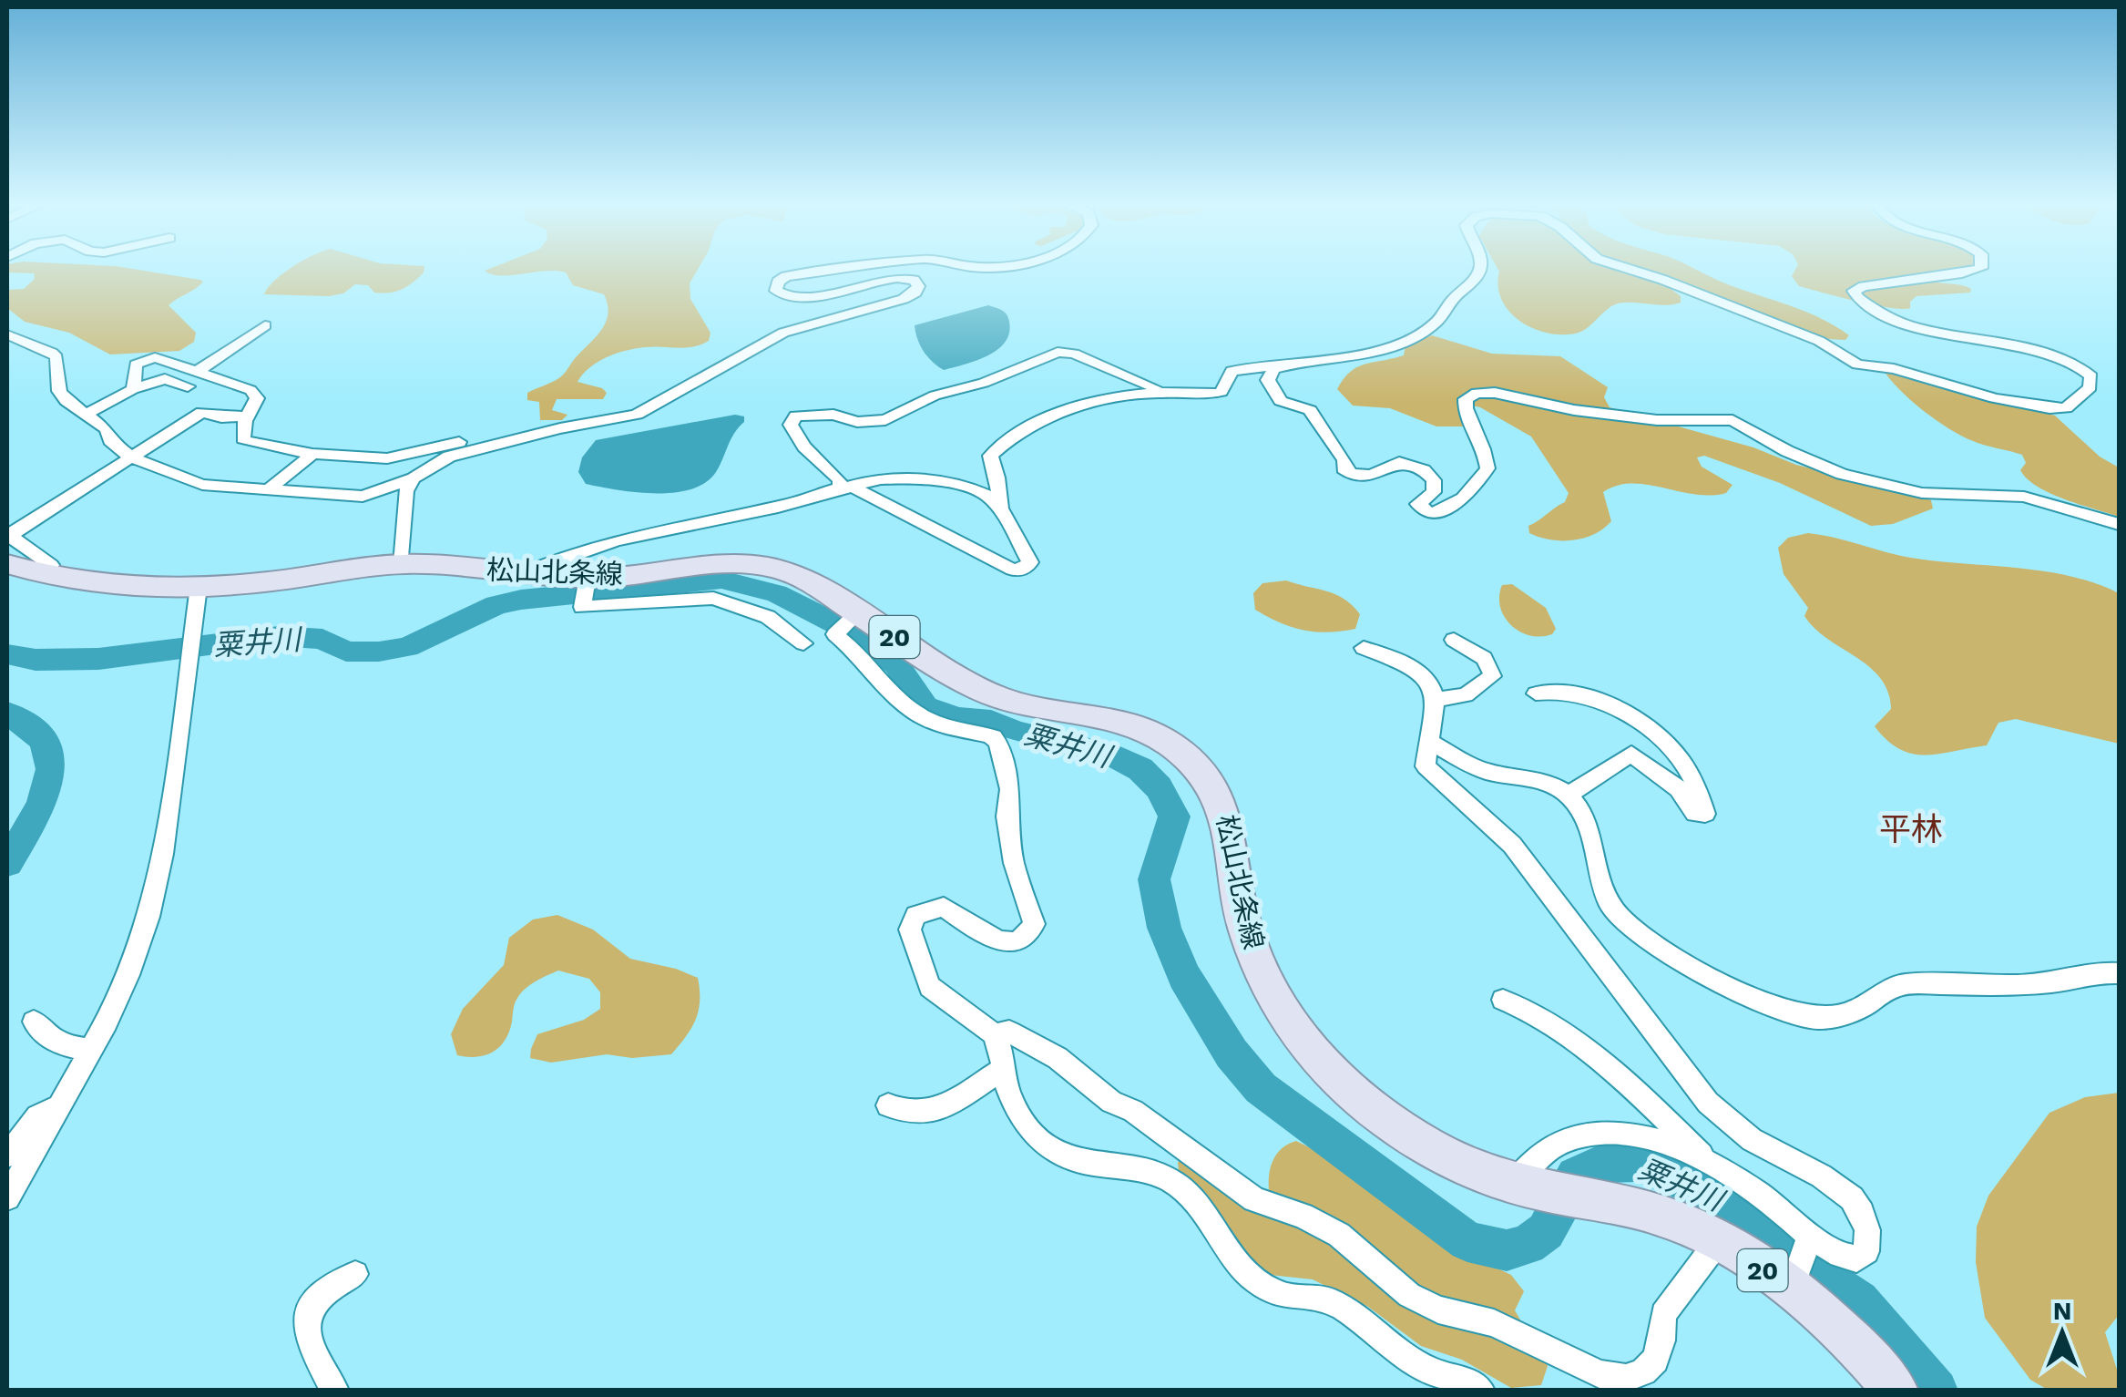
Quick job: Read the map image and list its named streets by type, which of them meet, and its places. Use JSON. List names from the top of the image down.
{
  "streets": {
    "main road": ["松山北条線", "20"]
  },
  "districts": ["平林"],
  "water": ["粟井川"],
  "north": "top"
}
